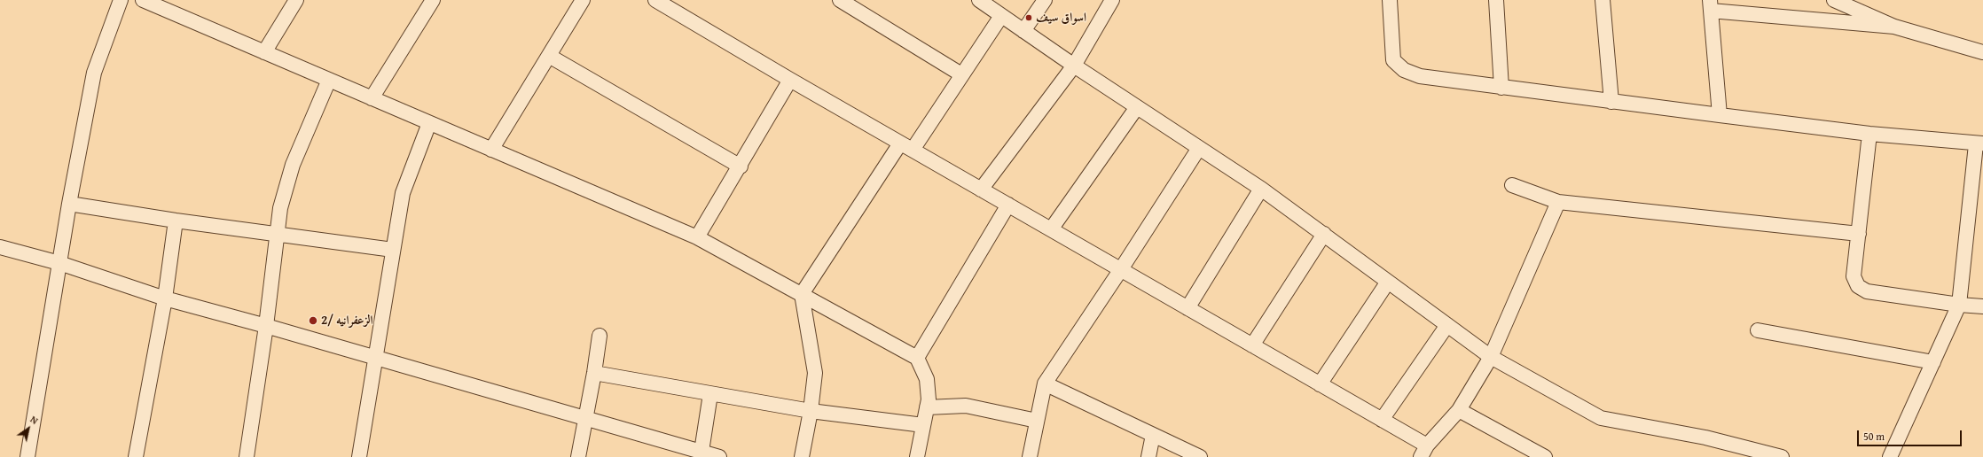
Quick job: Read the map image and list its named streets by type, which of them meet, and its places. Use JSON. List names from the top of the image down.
{
  "places": ["اسواق سيف", "الزعفرانيه /2"],
  "scale_bar": "50 m",
  "north": "top right"
}
